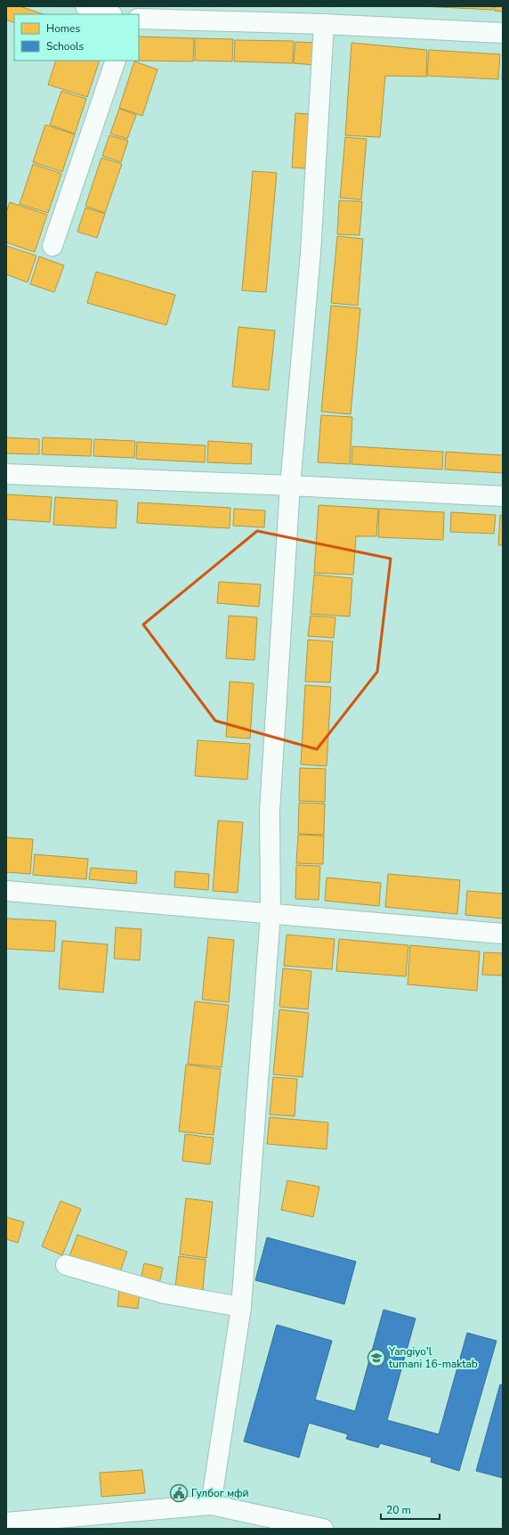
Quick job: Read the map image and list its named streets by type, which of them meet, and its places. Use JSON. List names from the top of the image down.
{
  "places": {
    "school or university": ["Yangiyo'l tumani 16-maktab"],
    "public building": ["Гулбог мфй"]
  },
  "legend": ["Homes", "Schools"],
  "scale_bar": "20 m"
}
